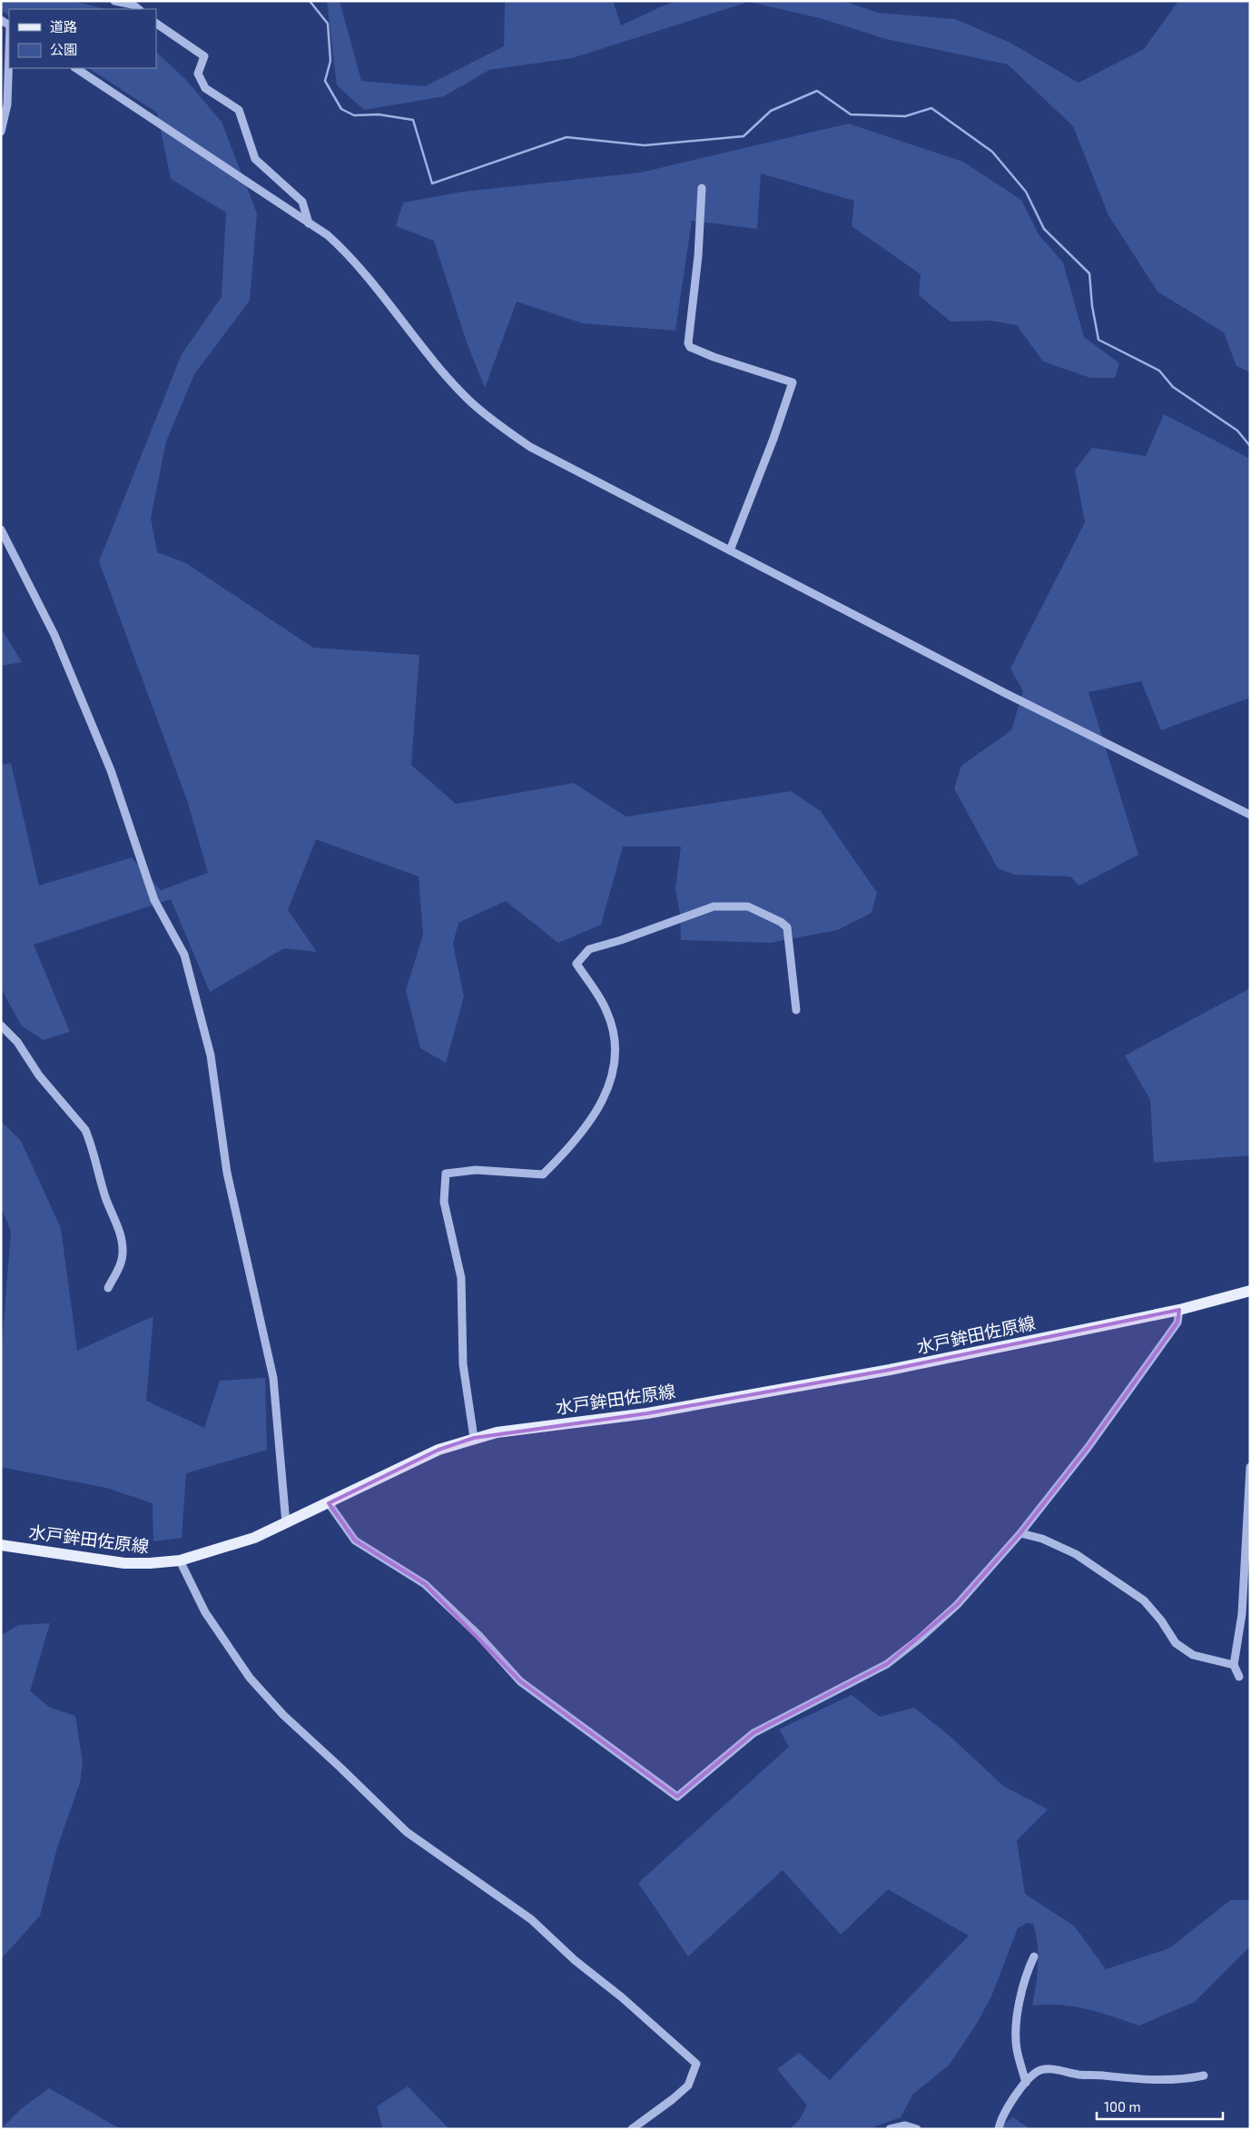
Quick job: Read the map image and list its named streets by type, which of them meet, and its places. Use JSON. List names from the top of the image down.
{
  "streets": {
    "main road": ["水戸鉾田佐原線"]
  },
  "legend": ["道路", "公園"],
  "scale_bar": "100 m"
}
